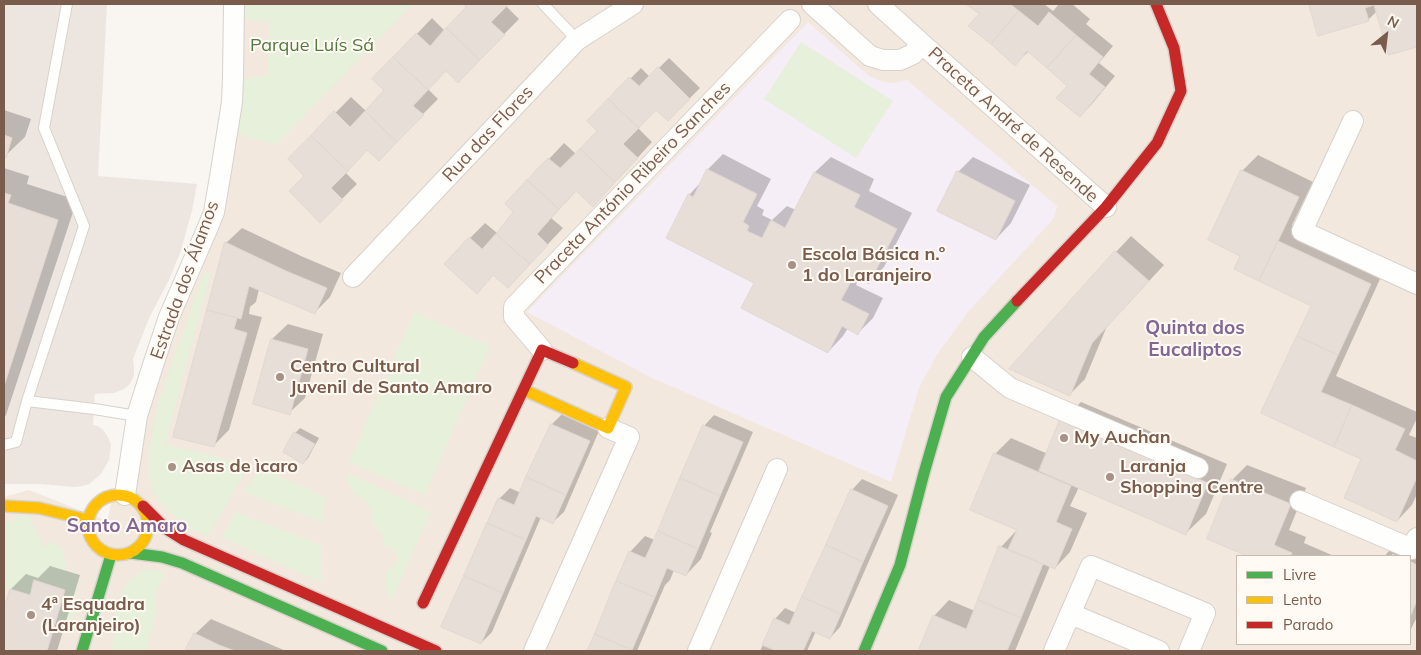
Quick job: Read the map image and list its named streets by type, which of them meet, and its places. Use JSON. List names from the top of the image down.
{
  "streets": {
    "street": [
      "Praceta André de Resende",
      "Rua das Flores",
      "Praceta António Ribeiro Sanches",
      "Estrada dos Álamos"
    ]
  },
  "districts": ["Quinta dos Eucaliptos", "Santo Amaro"],
  "parks": ["Parque Luís Sá"],
  "places": [
    "Escola Básica n.º 1 do Laranjeiro",
    "Centro Cultural Juvenil de Santo Amaro",
    "My Auchan",
    "Asas de ìcaro",
    "Laranja Shopping Centre",
    "4ª Esquadra (Laranjeiro)"
  ],
  "legend": ["Livre", "Lento", "Parado"],
  "north": "top right"
}
